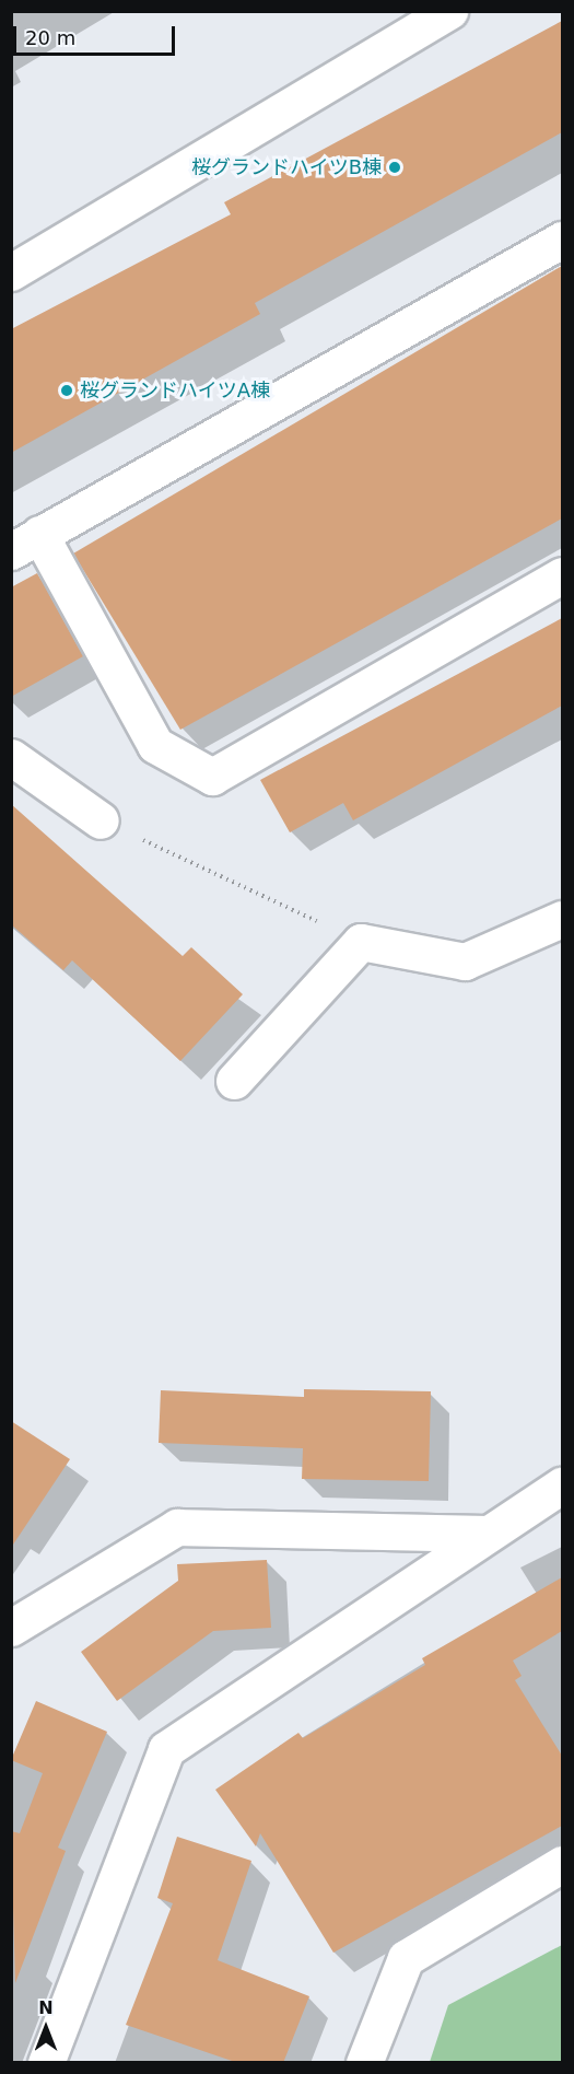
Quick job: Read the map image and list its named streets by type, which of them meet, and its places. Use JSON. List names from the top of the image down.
{
  "places": ["桜グランドハイツB棟", "桜グランドハイツA棟"],
  "scale_bar": "20 m",
  "north": "top"
}
